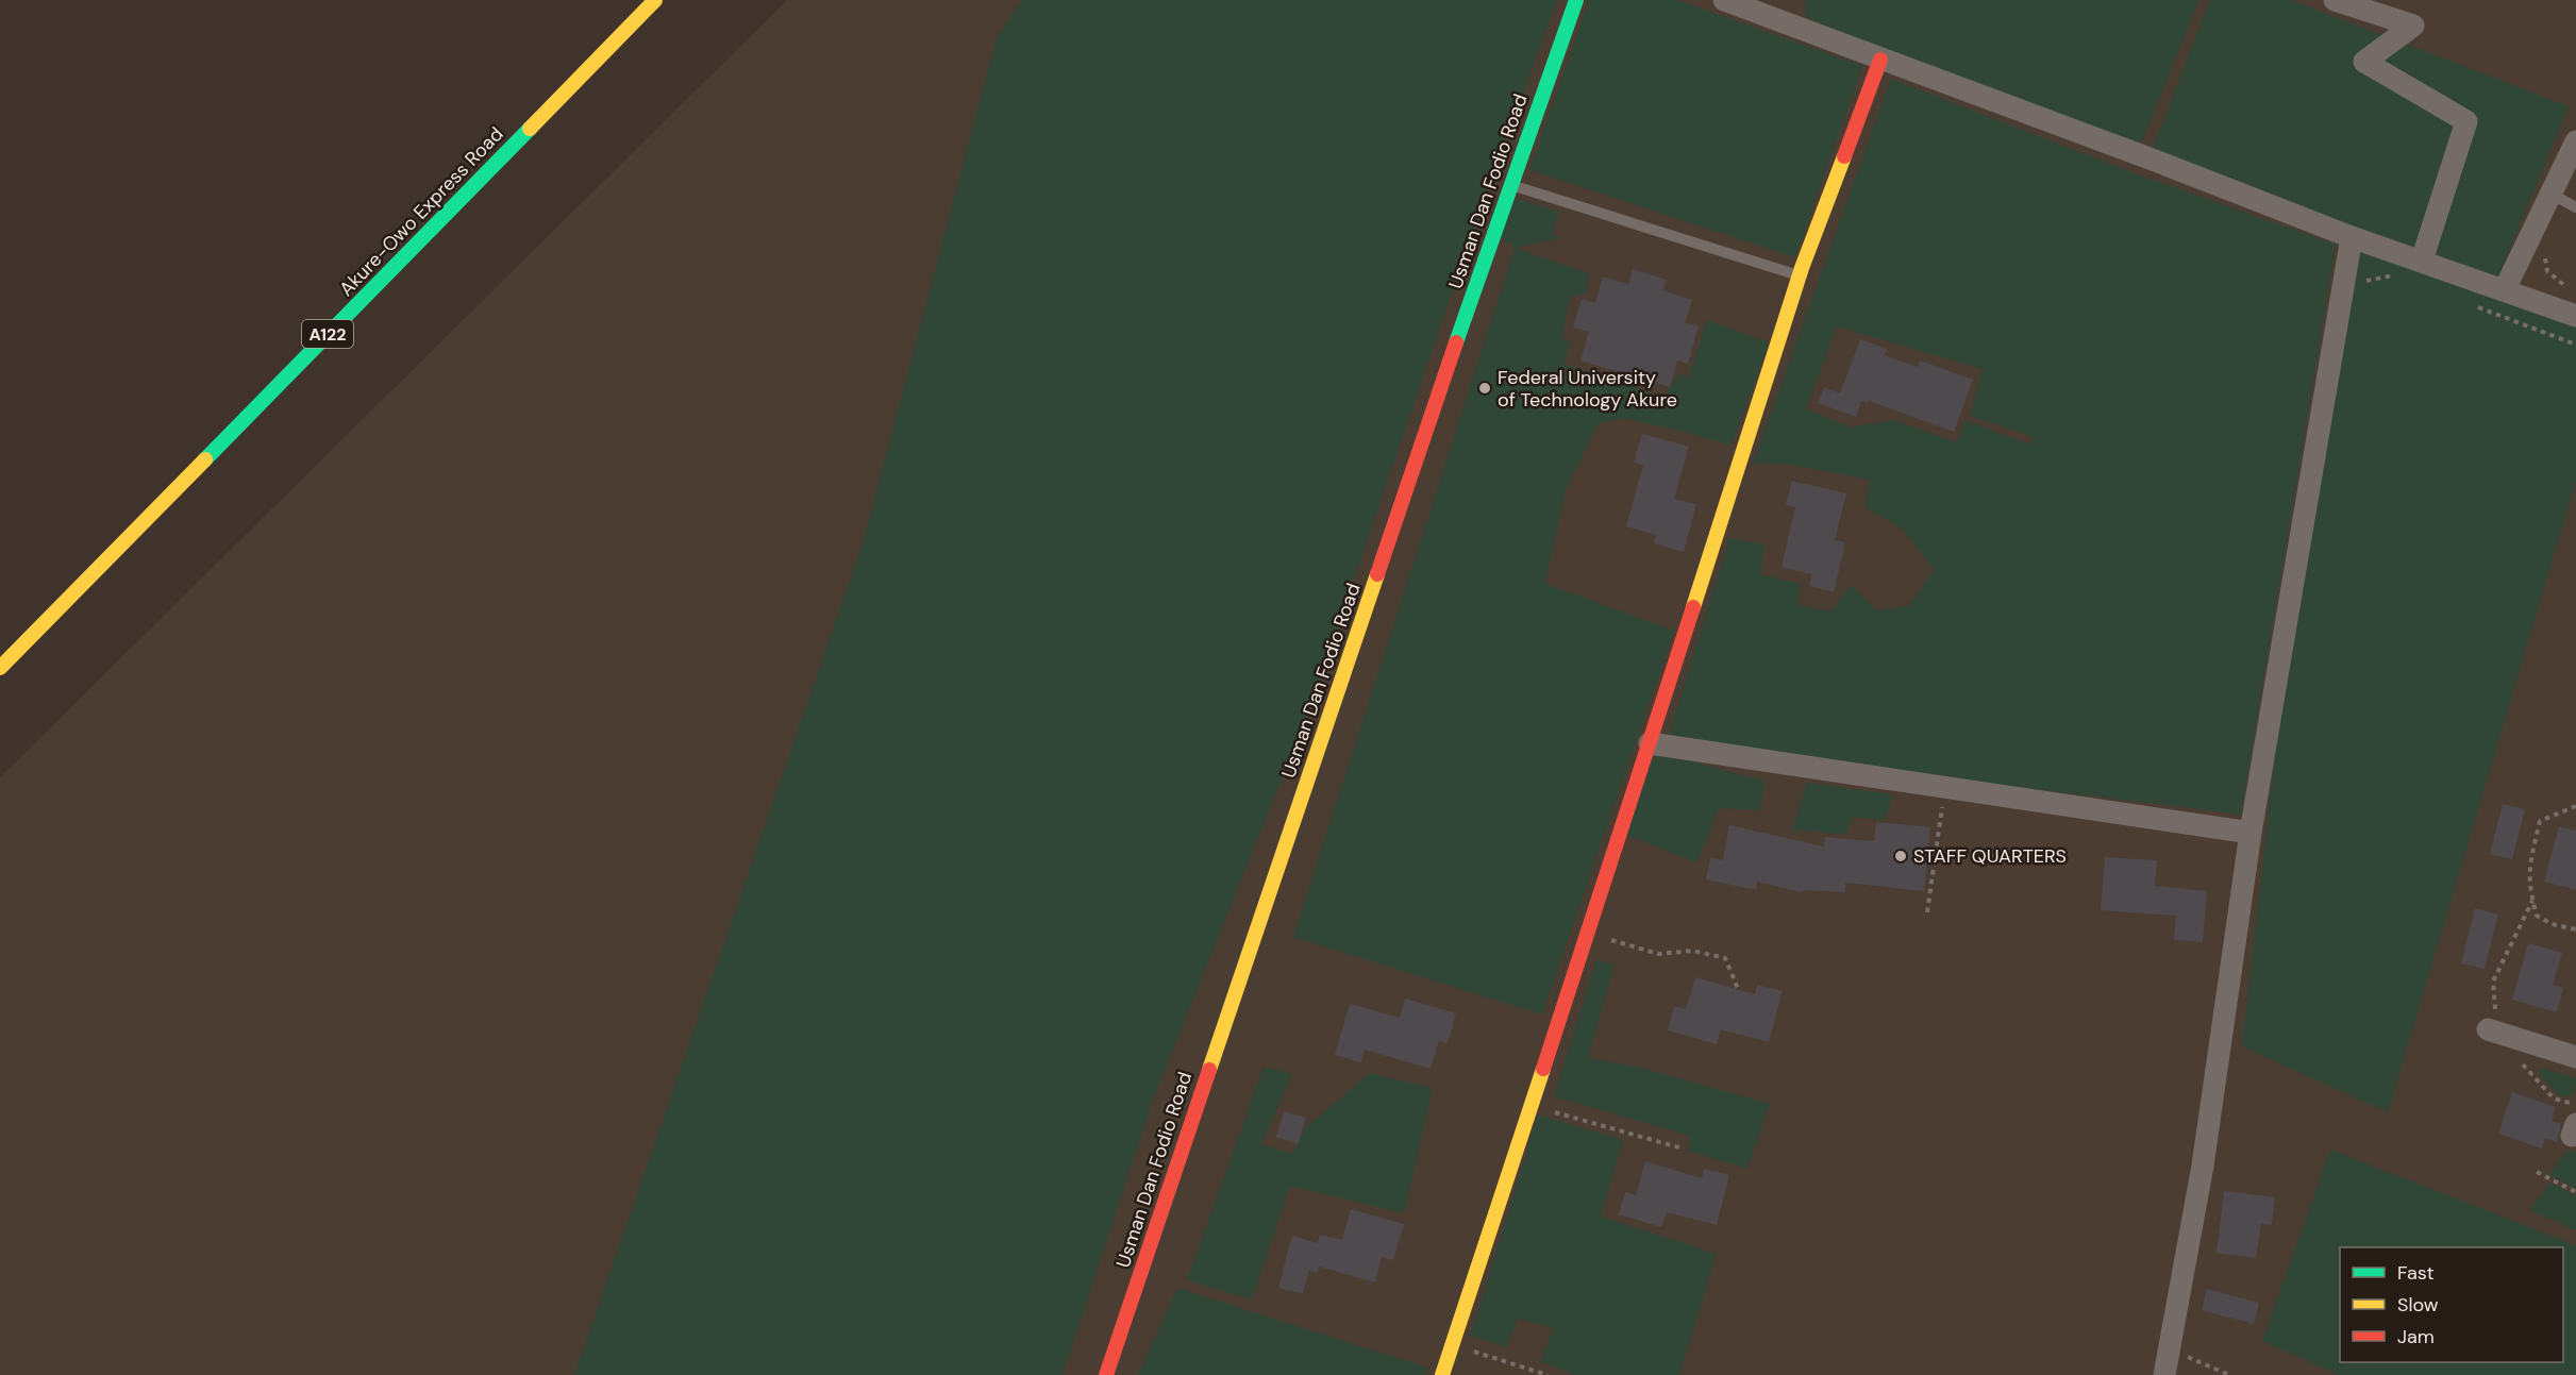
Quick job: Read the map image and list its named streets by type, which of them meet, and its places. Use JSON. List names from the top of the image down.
{
  "streets": {
    "main road": ["Usman Dan Fodio Road", "Akure-Owo Express Road", "A122"]
  },
  "places": ["Federal University of Technology Akure", "STAFF QUARTERS"],
  "legend": ["Fast", "Slow", "Jam"]
}
